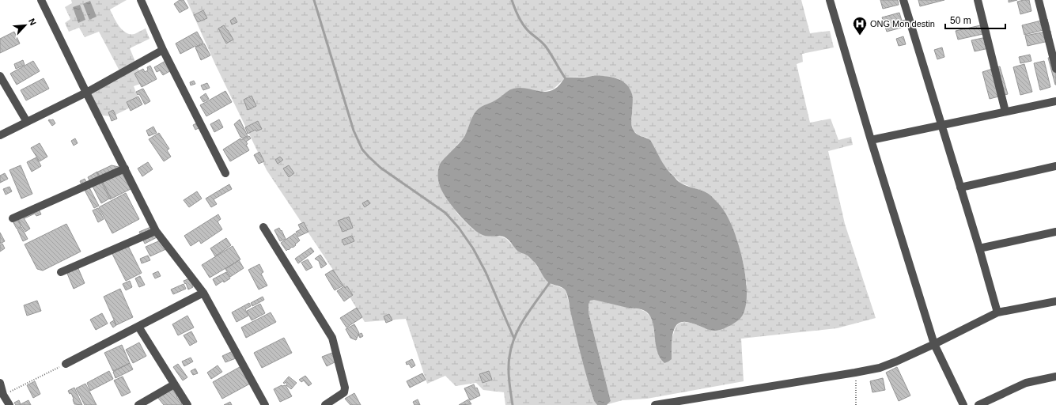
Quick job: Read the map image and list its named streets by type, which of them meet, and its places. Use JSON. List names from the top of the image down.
{
  "places": {
    "hospital": ["ONG Mon destin"]
  },
  "scale_bar": "50 m",
  "north": "top right"
}
